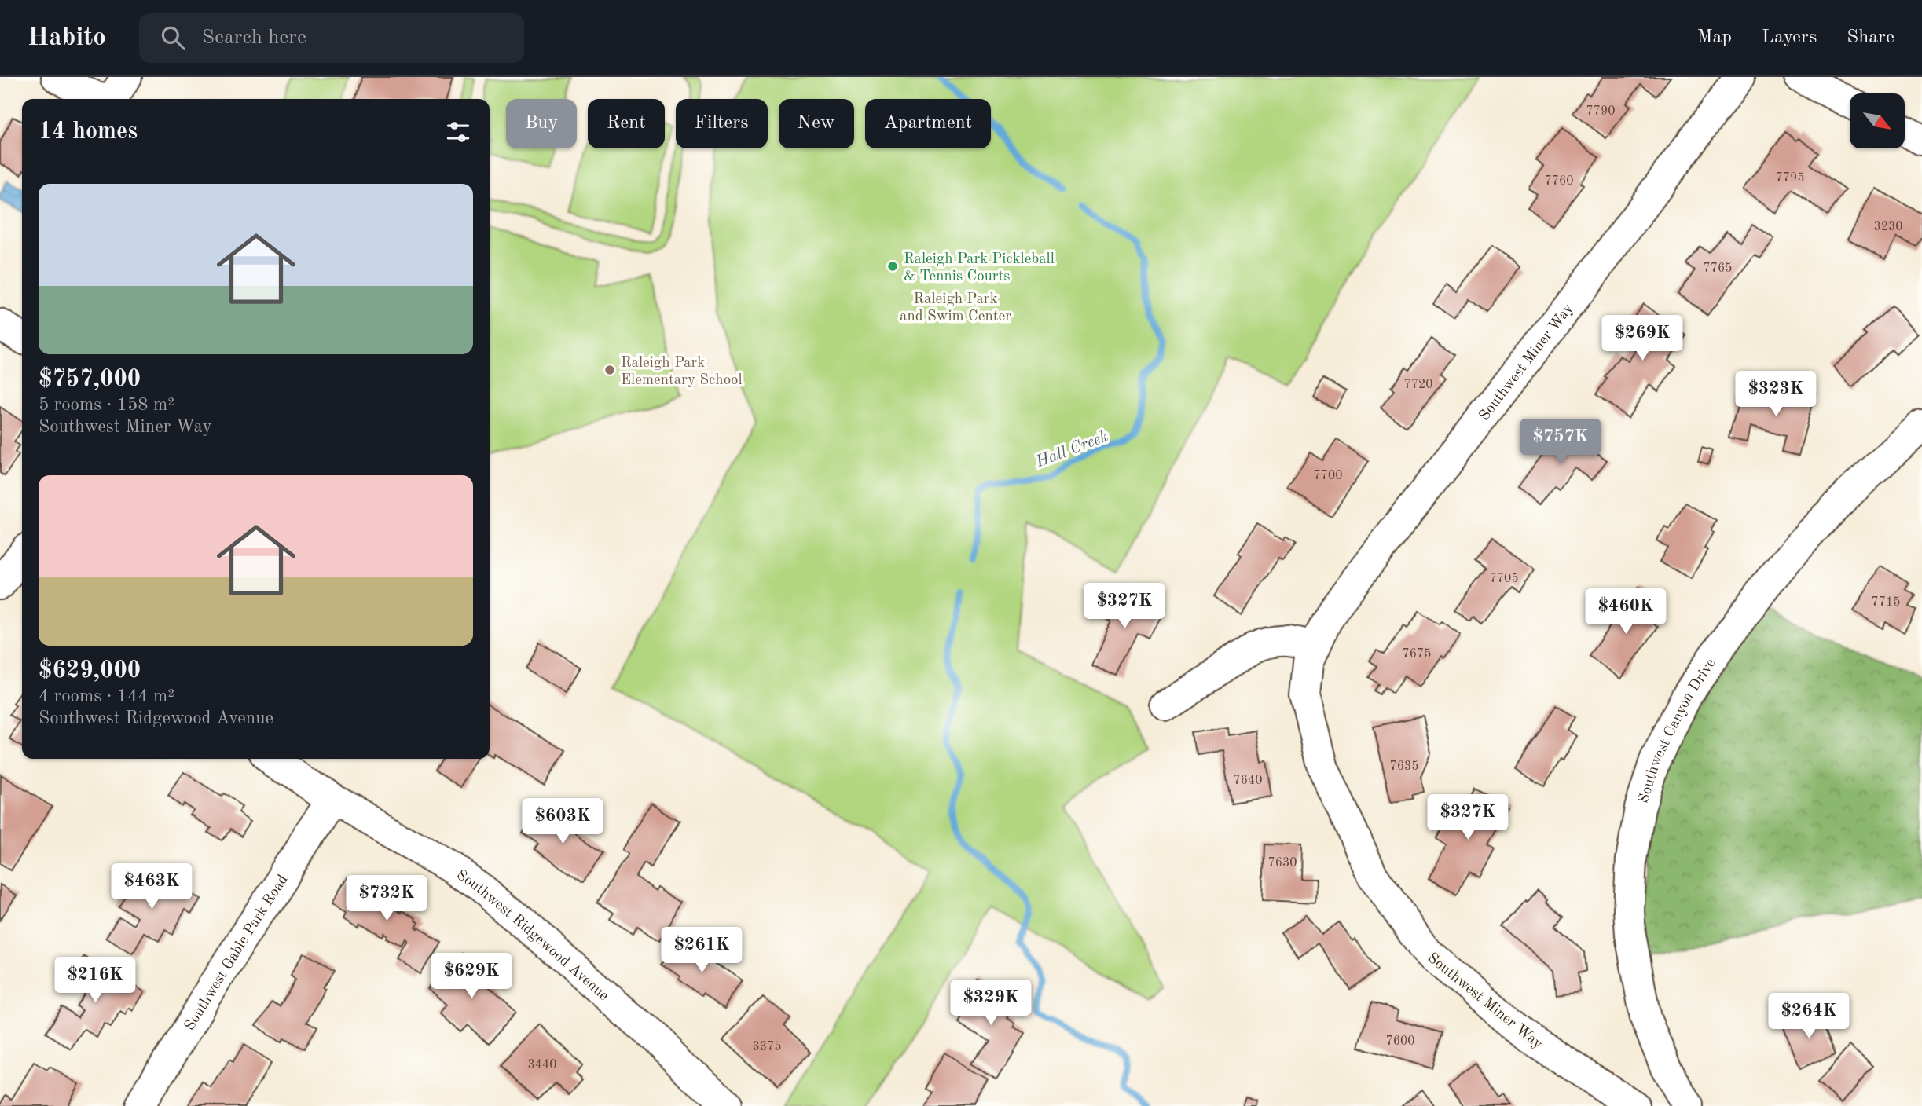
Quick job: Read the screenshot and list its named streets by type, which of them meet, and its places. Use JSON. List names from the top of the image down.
{
  "streets": {
    "street": [
      "Southwest Miner Way",
      "Southwest Canyon Drive",
      "Southwest Ridgewood Avenue",
      "Southwest Gable Park Road"
    ]
  },
  "crossings": [
    ["Southwest Ridgewood Avenue", "Southwest Gable Park Road"]
  ],
  "water": ["Hall Creek"],
  "parks": ["Raleigh Park and Swim Center"],
  "places": ["Raleigh Park Pickleball & Tennis Courts", "Raleigh Park Elementary School"],
  "house_numbers": [
    "7790",
    "7795",
    "7760",
    "3230",
    "7765",
    "7720",
    "7700",
    "7705",
    "7715",
    "7675",
    "7635",
    "7640",
    "7630",
    "7600",
    "3375",
    "3440"
  ],
  "north": "bottom right",
  "page": {
    "header": "Habito",
    "search": "Search here",
    "nav": ["Map", "Layers", "Share"],
    "chip": [
      "Buy",
      "Rent",
      "Filters",
      "New",
      "Apartment"
    ],
    "heading": "14 homes",
    "list": [
      {
        "name": "$757,000",
        "note": "5 rooms · 158 m² · Southwest Miner Way"
      },
      {
        "name": "$629,000",
        "note": "4 rooms · 144 m² · Southwest Ridgewood Avenue"
      }
    ],
    "price": [
      "$269K",
      "$323K",
      "$757K",
      "$327K",
      "$460K",
      "$327K",
      "$603K",
      "$463K",
      "$732K",
      "$261K",
      "$629K",
      "$216K",
      "$329K",
      "$264K"
    ]
  }
}
